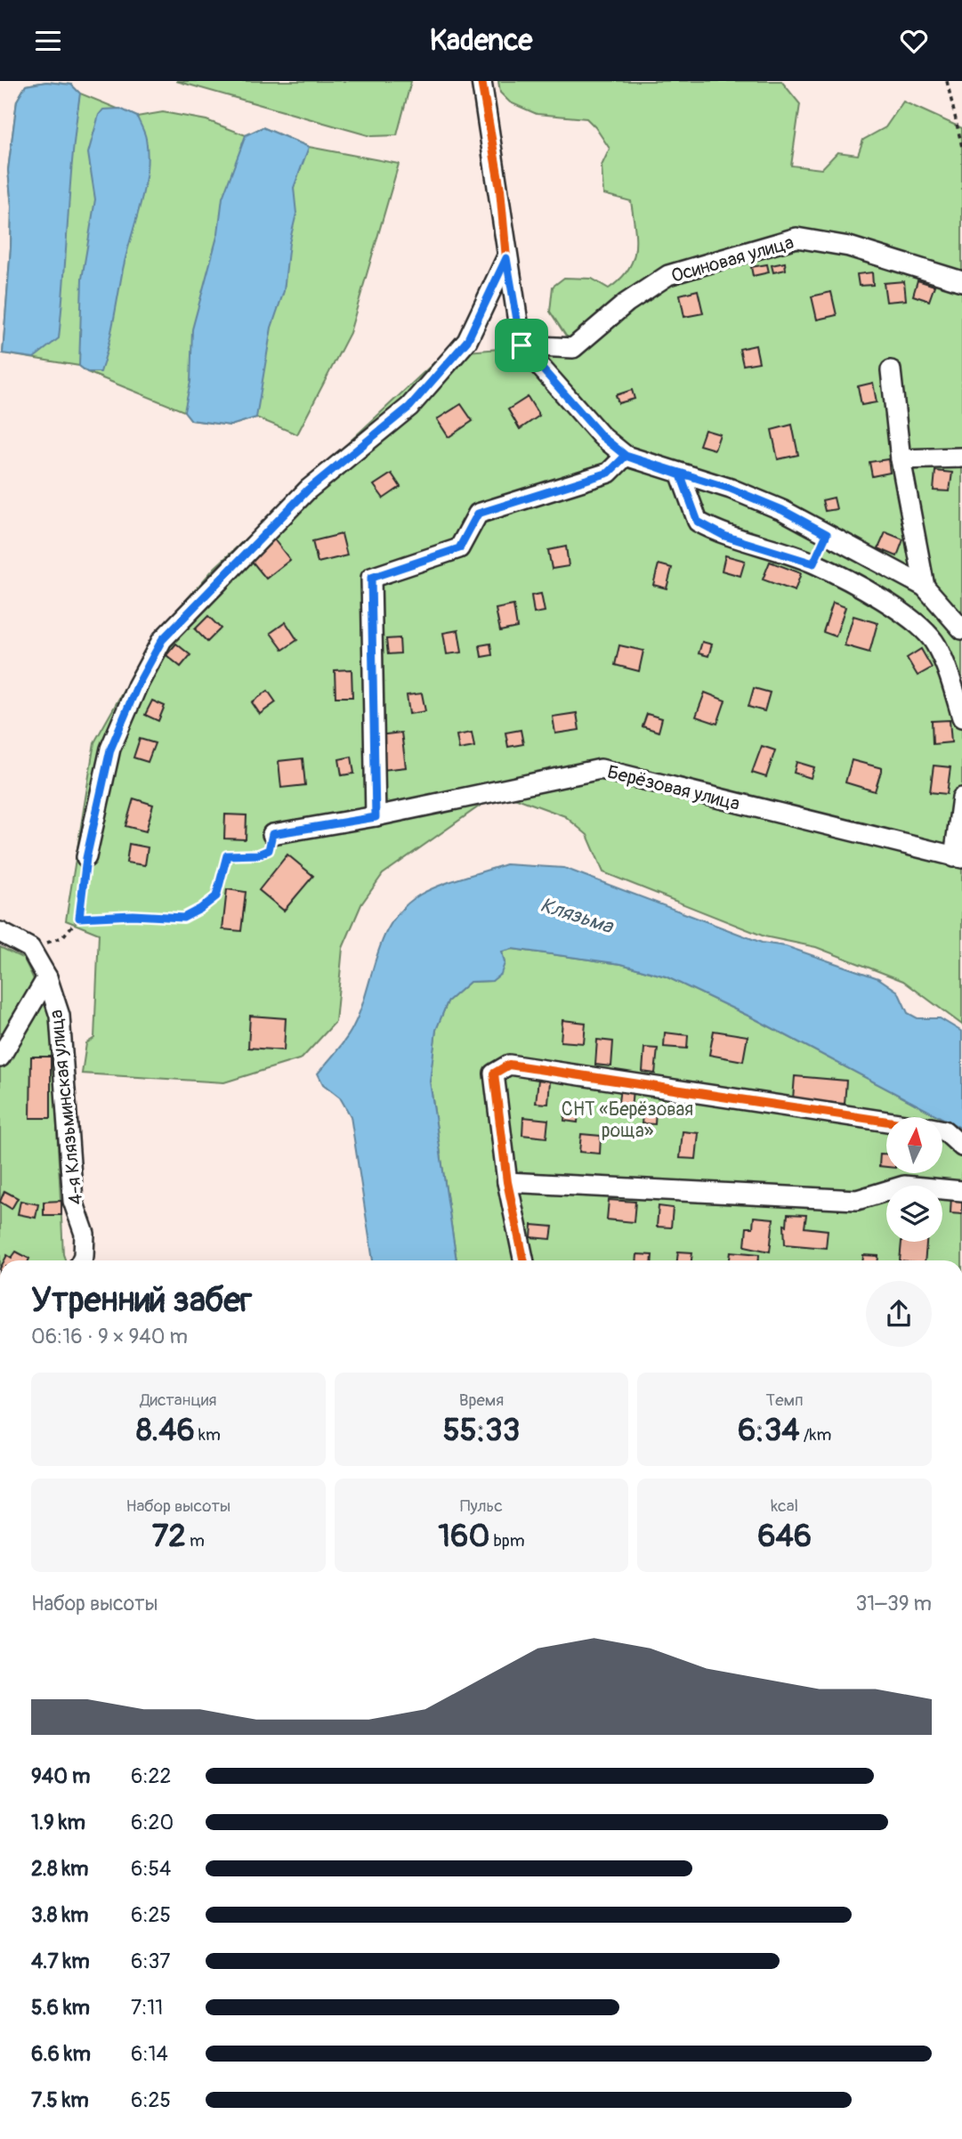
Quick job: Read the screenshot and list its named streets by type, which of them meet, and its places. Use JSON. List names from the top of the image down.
{
  "streets": {
    "street": ["Осиновая улица", "Берёзовая улица", "4-я Клязьминская улица"]
  },
  "water": ["Клязьма"],
  "parks": ["СНТ «Берёзовая роща»"],
  "north": "top",
  "page": {
    "header": "Kadence",
    "heading": ["Утренний забег", "06:16 · 9 × 940 m"],
    "stats": [
      ["Дистанция", "8.46 km"],
      ["Время", "55:33"],
      ["Темп", "6:34 /km"],
      ["Набор высоты", "72 m"],
      ["Пульс", "160 bpm"],
      ["kcal", "646"]
    ],
    "chart": ["Набор высоты", "31–39 m"],
    "list": [
      {
        "name": "940 m",
        "note": "6:22"
      },
      {
        "name": "1.9 km",
        "note": "6:20"
      },
      {
        "name": "2.8 km",
        "note": "6:54"
      },
      {
        "name": "3.8 km",
        "note": "6:25"
      },
      {
        "name": "4.7 km",
        "note": "6:37"
      },
      {
        "name": "5.6 km",
        "note": "7:11"
      },
      {
        "name": "6.6 km",
        "note": "6:14"
      },
      {
        "name": "7.5 km",
        "note": "6:25"
      }
    ]
  }
}
